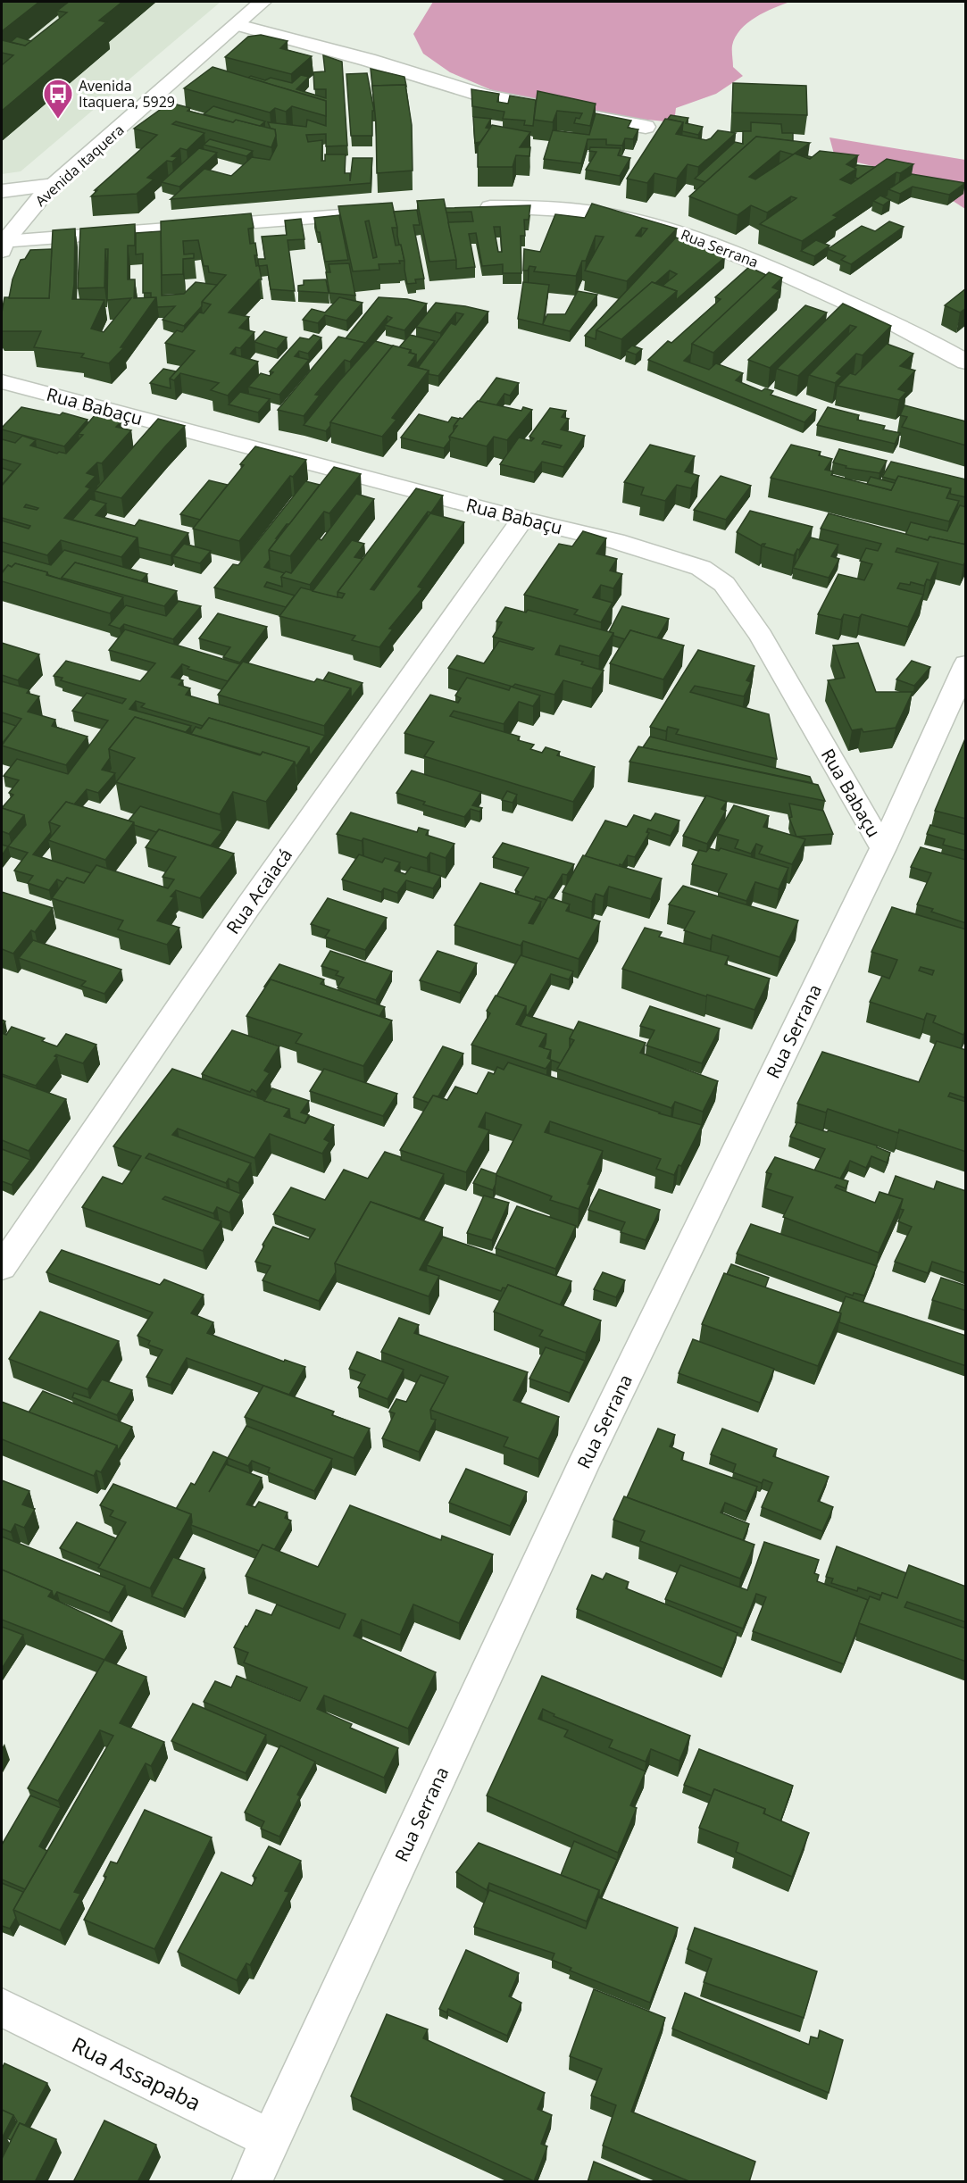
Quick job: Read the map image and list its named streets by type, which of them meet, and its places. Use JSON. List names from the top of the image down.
{
  "streets": {
    "street": [
      "Avenida Itaquera",
      "Rua Serrana",
      "Rua Babaçu",
      "Rua Acaiacá",
      "Rua Assapaba"
    ]
  },
  "crossings": [
    ["Rua Serrana", "Rua Babaçu"],
    ["Rua Serrana", "Rua Assapaba"],
    ["Rua Babaçu", "Rua Acaiacá"]
  ],
  "places": {
    "bus stop": ["Avenida Itaquera, 5929"]
  }
}
